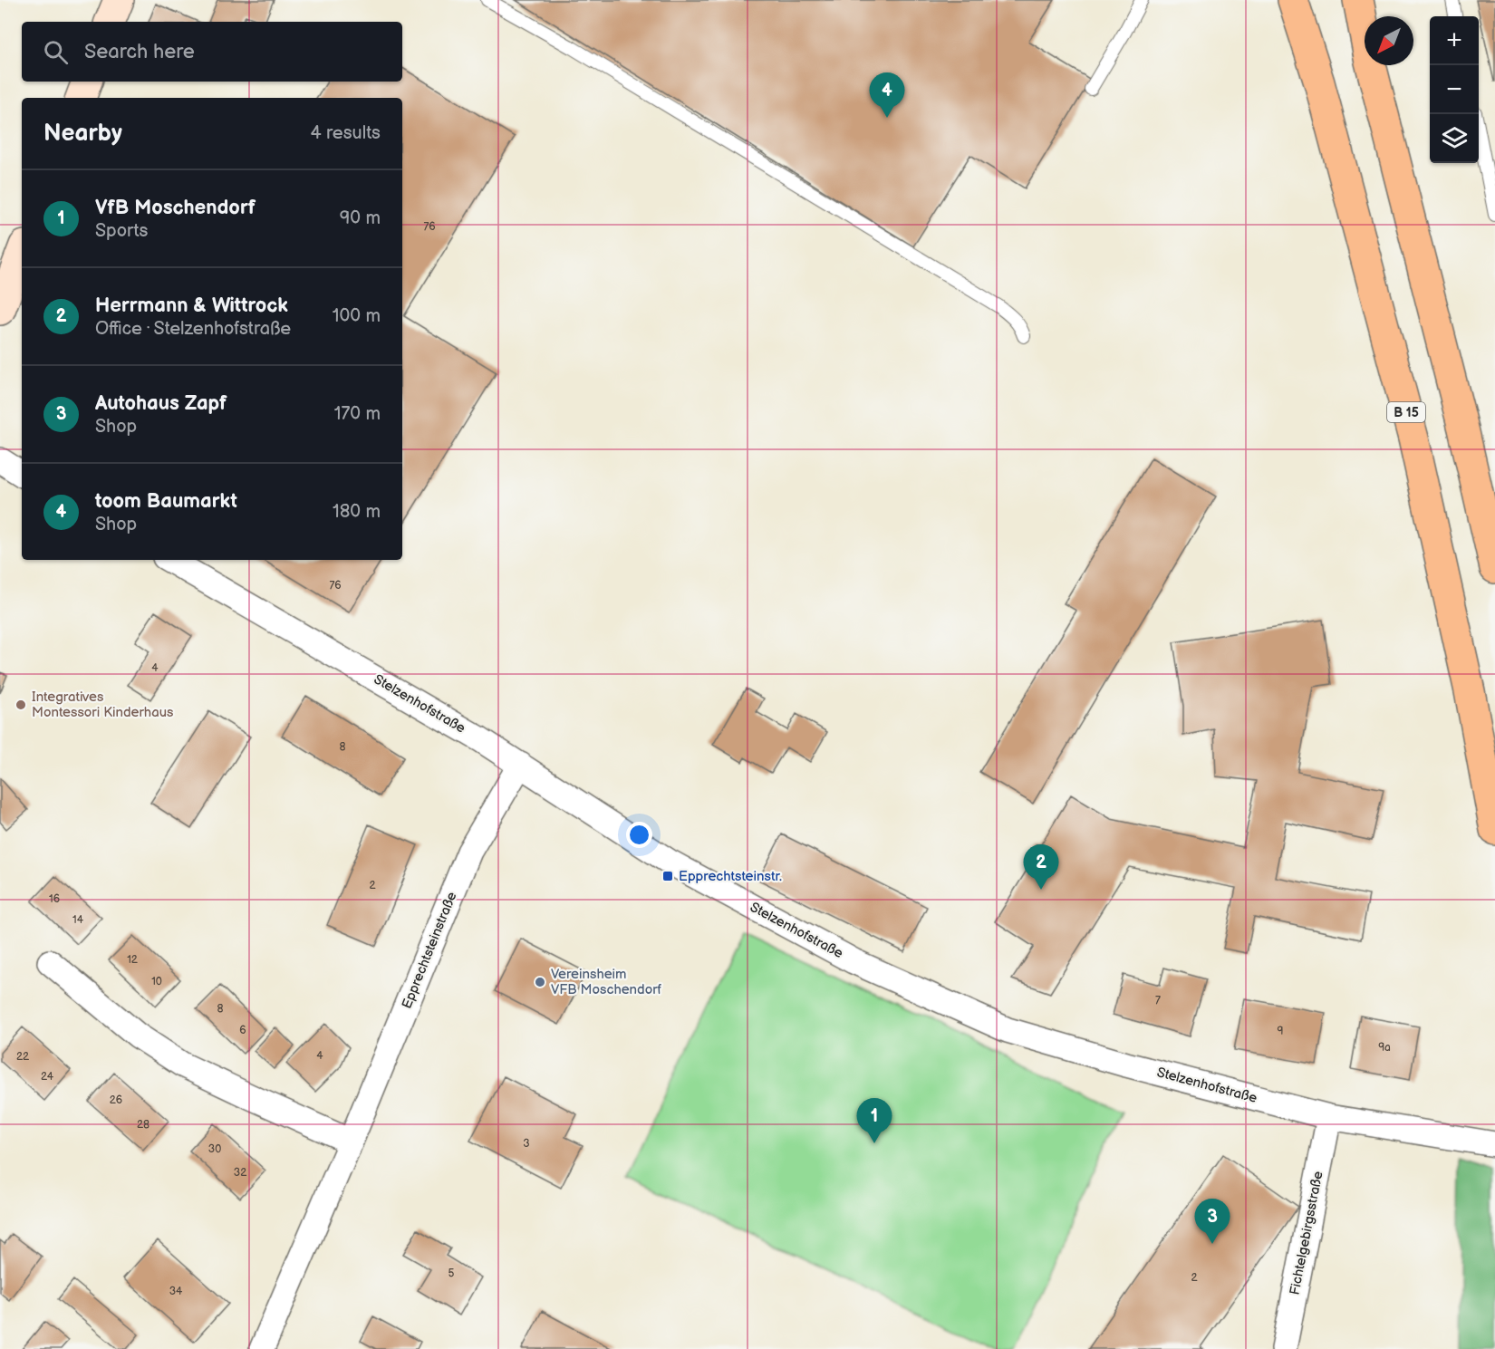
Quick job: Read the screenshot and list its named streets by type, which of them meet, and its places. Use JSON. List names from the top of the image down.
{
  "streets": {
    "highway": ["B 15"],
    "street": ["Stelzenhofstraße", "Epprechtsteinstraße", "Fichtelgebirgsstraße"]
  },
  "crossings": [
    ["Stelzenhofstraße", "Epprechtsteinstraße"],
    ["Stelzenhofstraße", "Fichtelgebirgsstraße"]
  ],
  "places": {
    "other": ["Integratives Montessori Kinderhaus", "Vereinsheim VFB Moschendorf"],
    "transit": ["Epprechtsteinstr."]
  },
  "house_numbers": [
    "76",
    "76",
    "4",
    "8",
    "2",
    "16",
    "14",
    "12",
    "10",
    "7",
    "8",
    "6",
    "9",
    "9a",
    "4",
    "22",
    "24",
    "26",
    "28",
    "3",
    "30",
    "32",
    "5",
    "2",
    "34"
  ],
  "north": "bottom left",
  "page": {
    "map_buttons": ["+", "−"],
    "search": "Search here",
    "pins": [
      "4",
      "2",
      "1",
      "3"
    ],
    "heading": ["Nearby", "4 results"],
    "list": [
      {
        "mark": "1",
        "name": "VfB Moschendorf",
        "note": "Sports",
        "value": "90 m"
      },
      {
        "mark": "2",
        "name": "Herrmann & Wittrock",
        "note": "Office · Stelzenhofstraße",
        "value": "100 m"
      },
      {
        "mark": "3",
        "name": "Autohaus Zapf",
        "note": "Shop",
        "value": "170 m"
      },
      {
        "mark": "4",
        "name": "toom Baumarkt",
        "note": "Shop",
        "value": "180 m"
      }
    ]
  }
}
